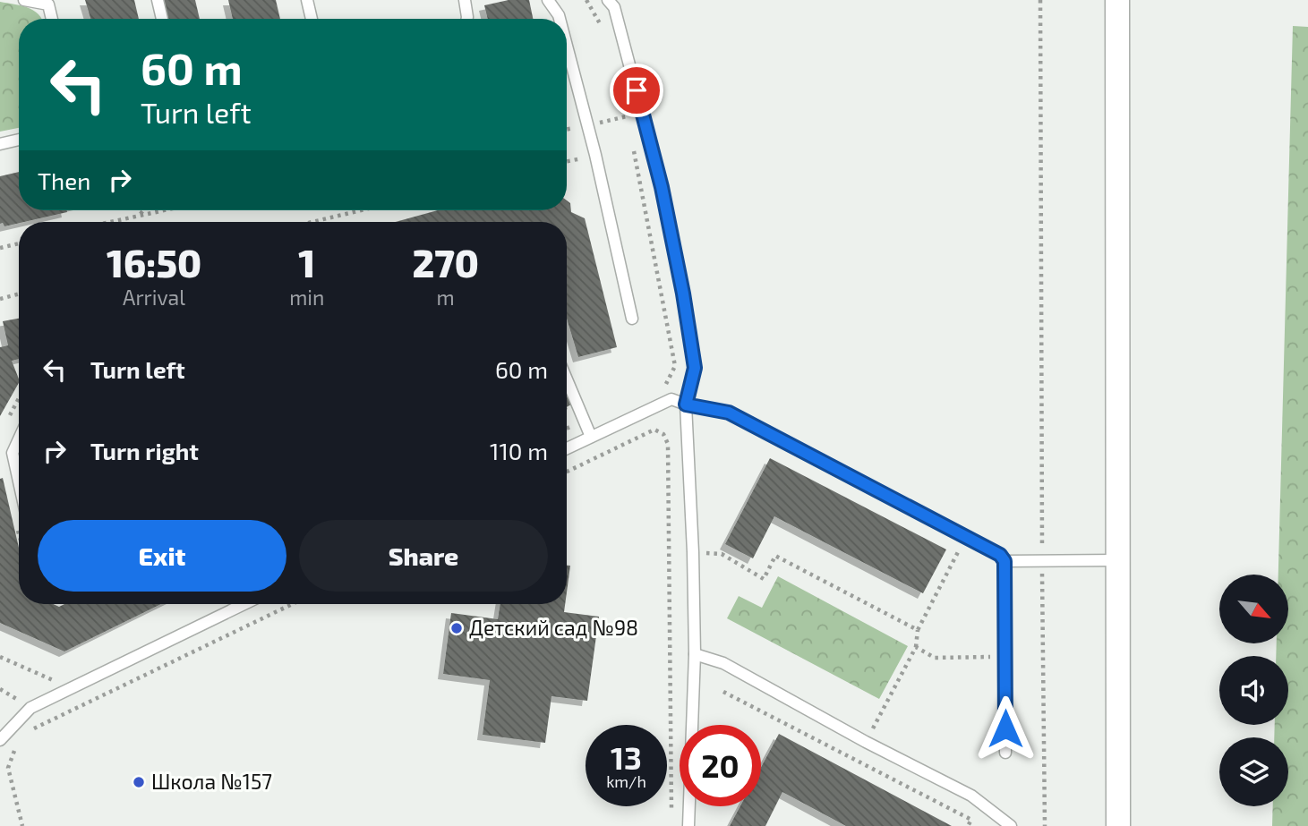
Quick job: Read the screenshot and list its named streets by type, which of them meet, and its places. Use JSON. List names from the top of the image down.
{
  "places": ["Детский сад №98", "Школа №157"],
  "north": "bottom right",
  "page": {
    "turn": ["60 m", "Turn left"],
    "then": "Then",
    "eta": [
      "16:50",
      "Arrival",
      "1",
      "min",
      "270",
      "m"
    ],
    "list": [
      {
        "name": "Turn left",
        "value": "60 m"
      },
      {
        "name": "Turn right",
        "value": "110 m"
      }
    ],
    "buttons": ["Exit", "Share"],
    "speed": "13 km/h",
    "limit": "20"
  }
}
